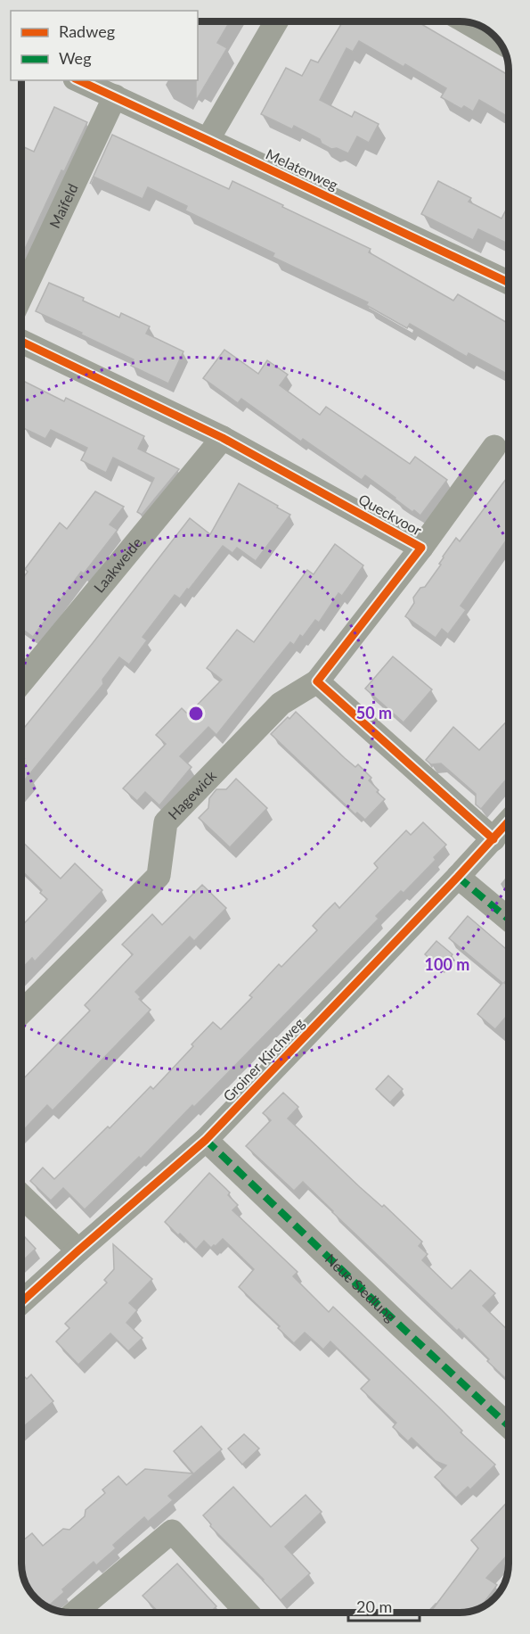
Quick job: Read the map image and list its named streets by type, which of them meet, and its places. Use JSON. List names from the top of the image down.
{
  "streets": {
    "street": [
      "Melatenweg",
      "Maifeld",
      "Queckvoor",
      "Laakweide",
      "Hagewick",
      "Groiner Kirchweg",
      "Neue Siedlung"
    ]
  },
  "crossings": [
    ["Melatenweg", "Maifeld"],
    ["Queckvoor", "Laakweide"],
    ["Queckvoor", "Hagewick"],
    ["Groiner Kirchweg", "Neue Siedlung"]
  ],
  "legend": ["Radweg", "Weg"],
  "scale_bar": "20 m",
  "rings": ["50 m", "100 m"]
}
